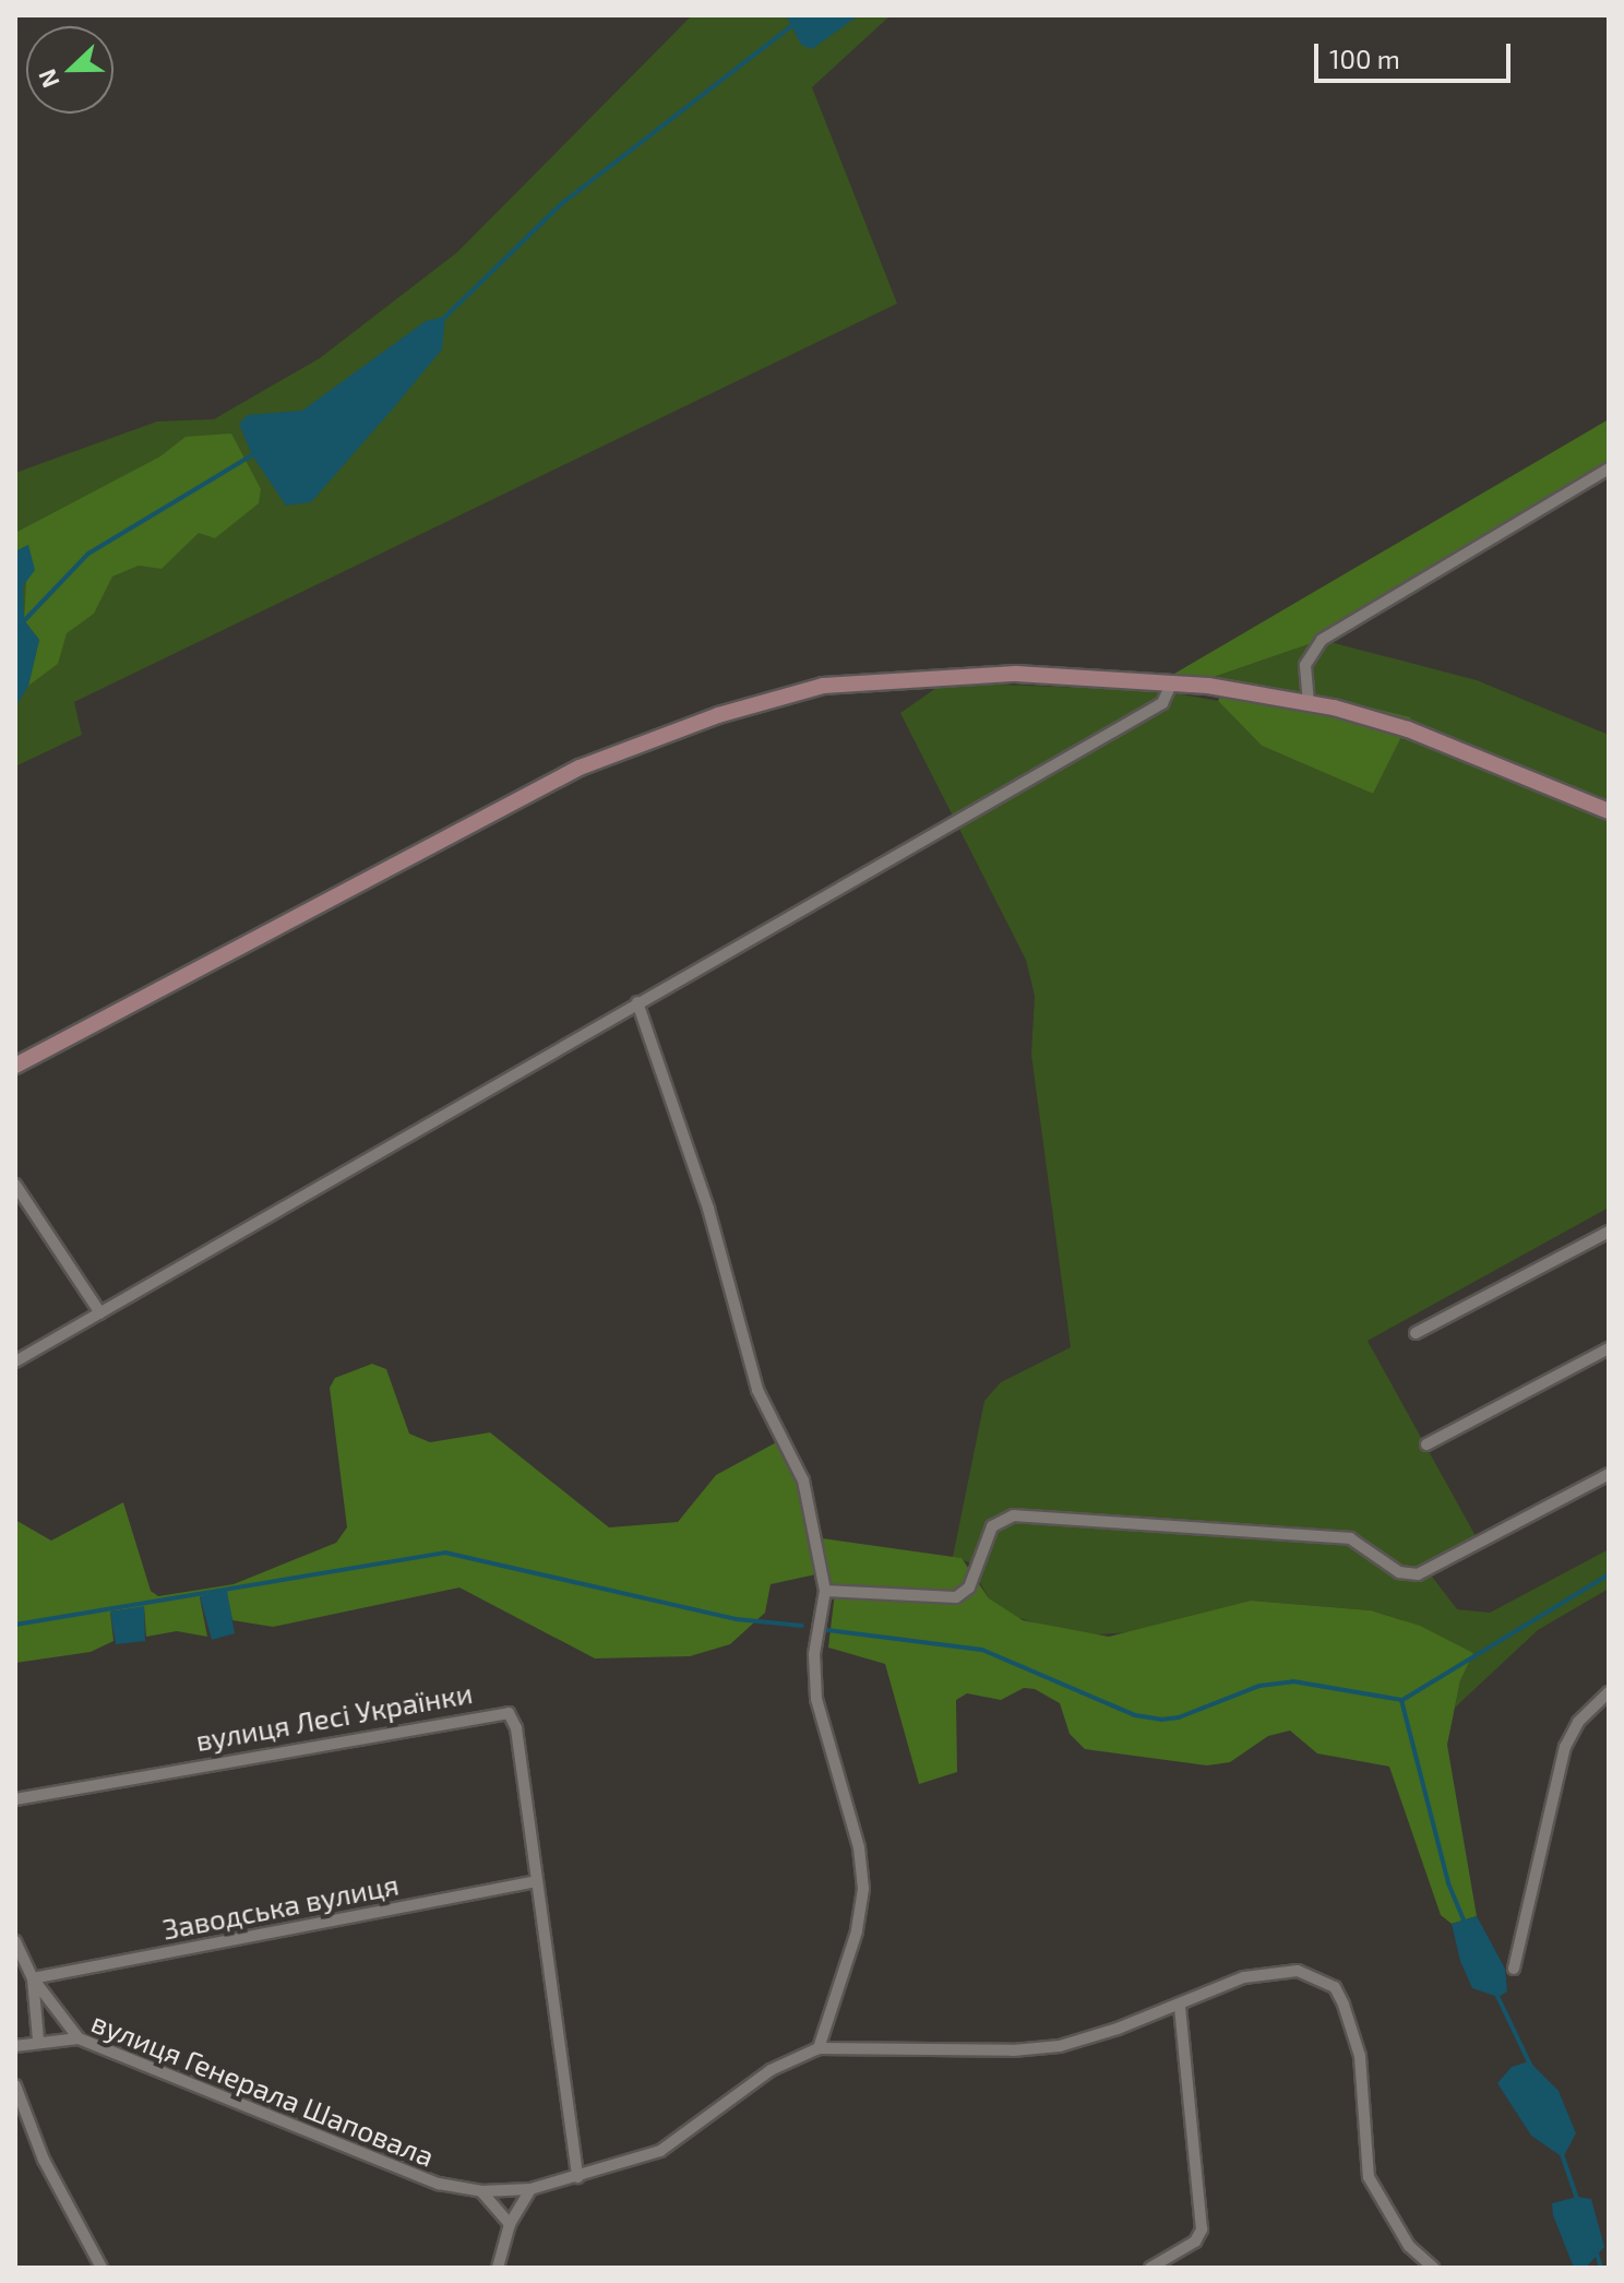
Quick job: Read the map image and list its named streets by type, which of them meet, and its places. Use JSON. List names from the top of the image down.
{
  "streets": {
    "street": ["вулиця Лесі Українки", "Заводська вулиця", "вулиця Генерала Шаповала"]
  },
  "crossings": [
    ["вулиця Лесі Українки", "Заводська вулиця"],
    ["вулиця Лесі Українки", "вулиця Генерала Шаповала"]
  ],
  "scale_bar": "100 m",
  "north": "left"
}
